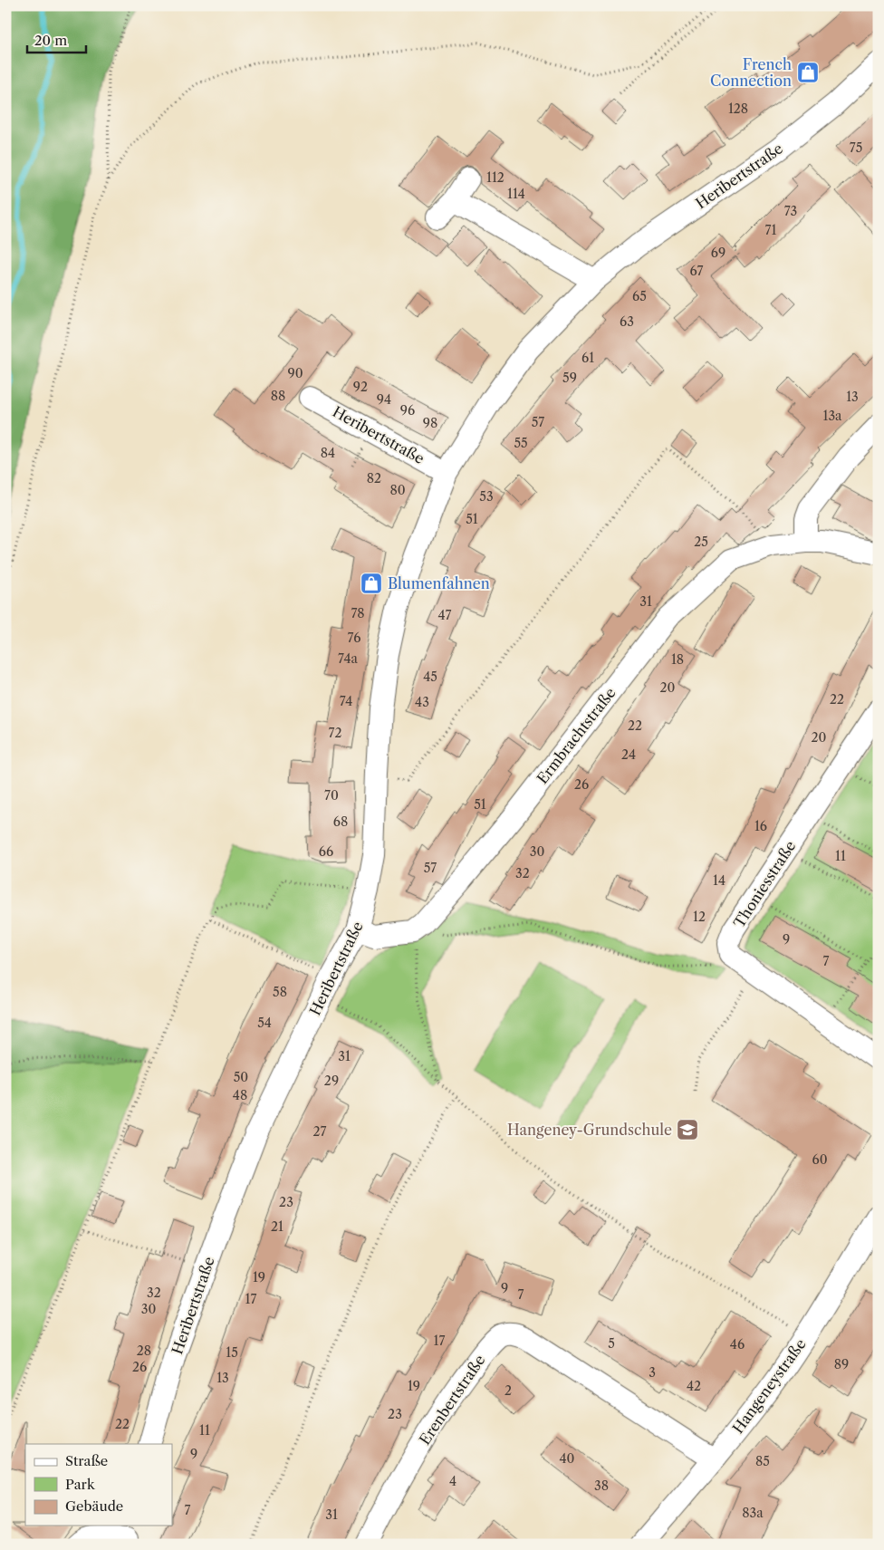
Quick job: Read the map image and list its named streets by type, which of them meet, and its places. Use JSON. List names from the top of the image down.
{
  "streets": {
    "street": [
      "Heribertstraße",
      "Ermbrachtstraße",
      "Thoniesstraße",
      "Hangeneystraße",
      "Erenbertstraße"
    ]
  },
  "crossings": [
    ["Hangeneystraße", "Erenbertstraße"]
  ],
  "places": {
    "shop": ["French Connection", "Blumenfahnen"],
    "school or university": ["Hangeney-Grundschule"]
  },
  "house_numbers": [
    "128",
    "75",
    "112",
    "114",
    "73",
    "71",
    "69",
    "67",
    "65",
    "63",
    "61",
    "90",
    "59",
    "92",
    "88",
    "13",
    "94",
    "96",
    "13a",
    "57",
    "98",
    "55",
    "84",
    "82",
    "80",
    "53",
    "51",
    "25",
    "31",
    "78",
    "47",
    "76",
    "74a",
    "18",
    "45",
    "20",
    "22",
    "74",
    "43",
    "22",
    "72",
    "20",
    "24",
    "26",
    "70",
    "51",
    "68",
    "16",
    "66",
    "30",
    "11",
    "57",
    "32",
    "14",
    "12",
    "9",
    "7",
    "58",
    "54",
    "31",
    "50",
    "29",
    "48",
    "27",
    "60",
    "23",
    "21",
    "19",
    "9",
    "32",
    "7",
    "17",
    "30",
    "17",
    "5",
    "46",
    "28",
    "15",
    "89",
    "26",
    "3",
    "13",
    "19",
    "42",
    "2",
    "23",
    "22",
    "11",
    "9",
    "40",
    "85",
    "4",
    "38",
    "7",
    "83a",
    "31"
  ],
  "legend": ["Straße", "Park", "Gebäude"],
  "scale_bar": "20 m"
}
